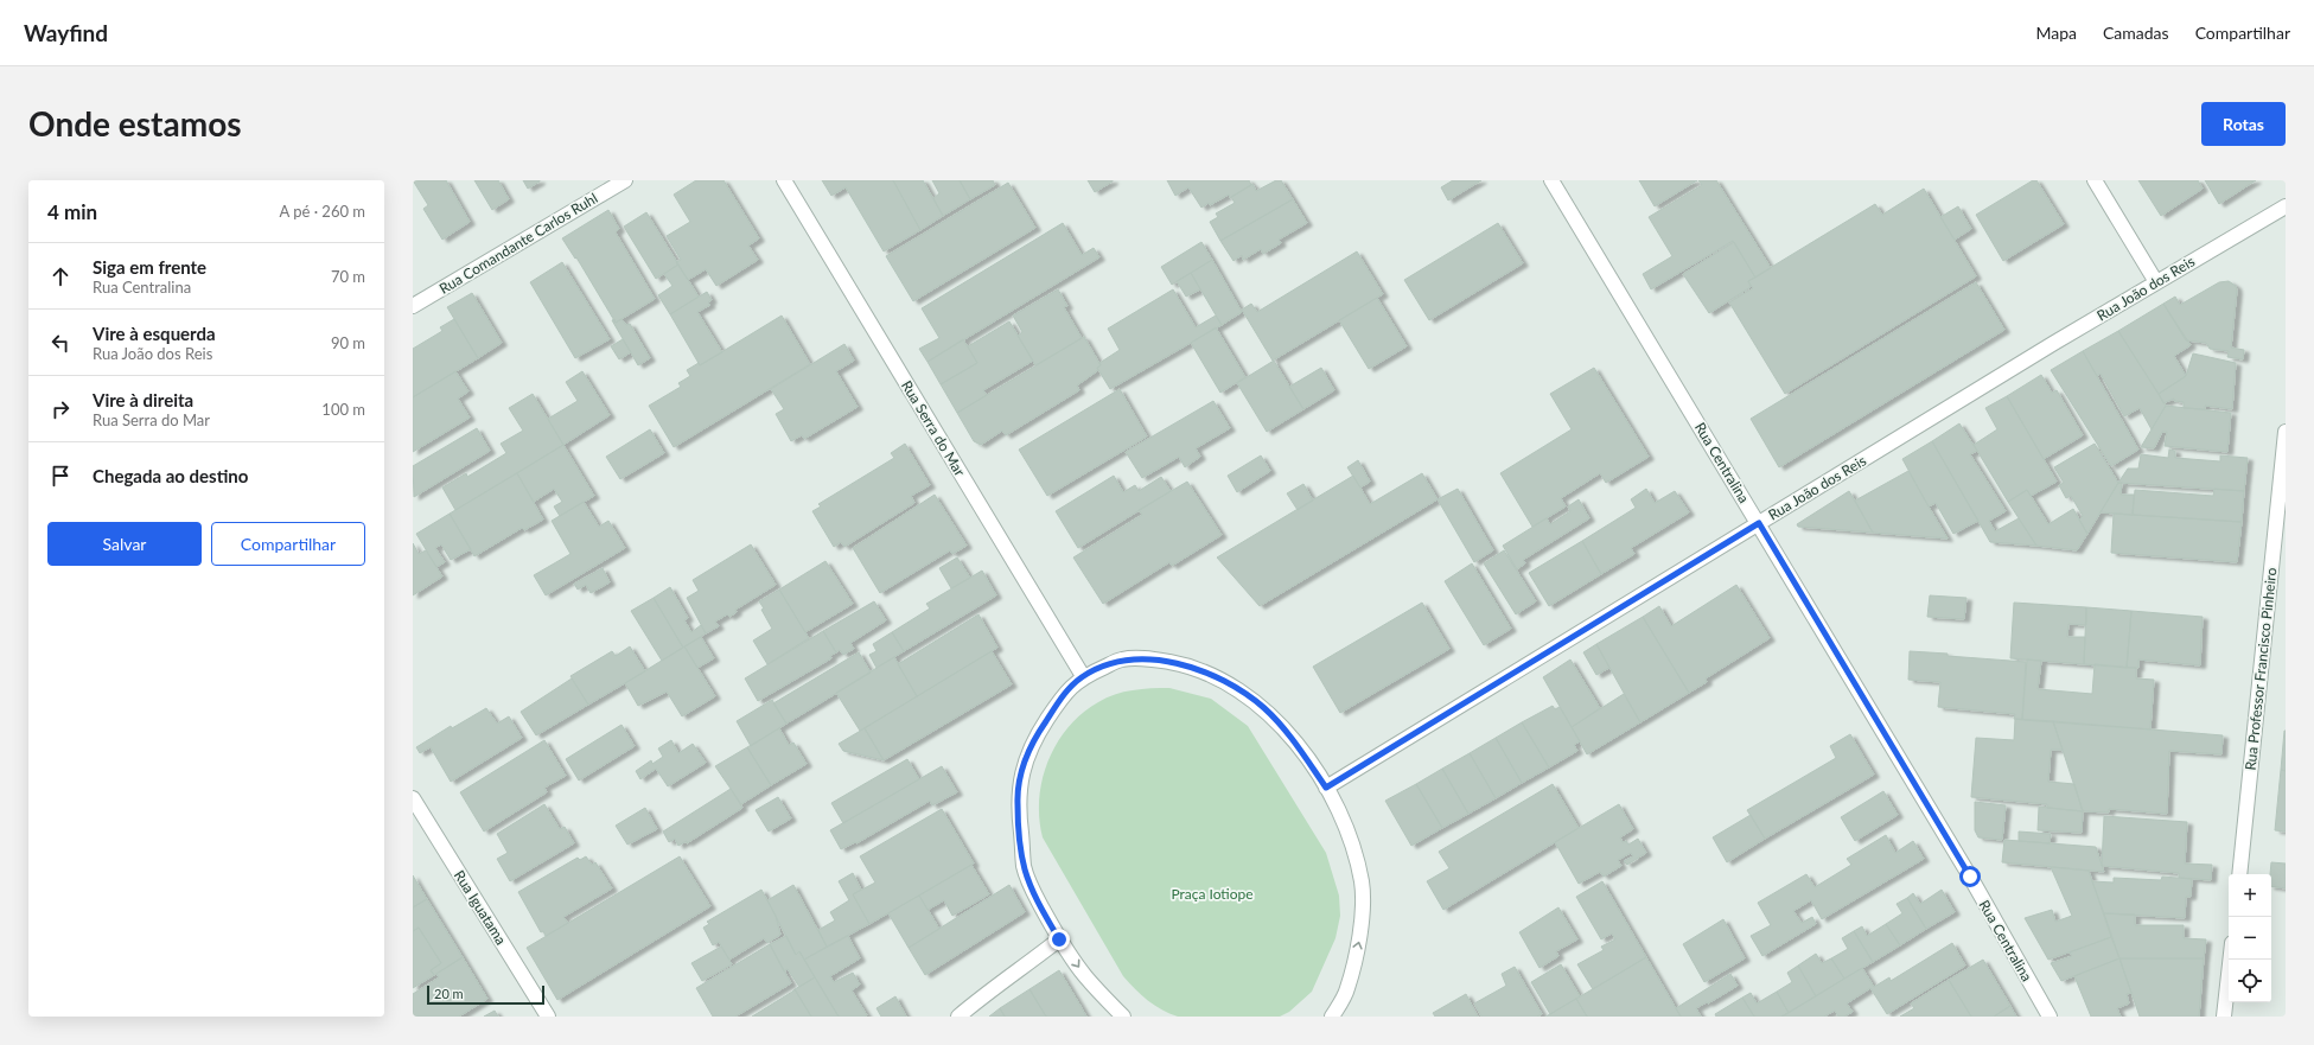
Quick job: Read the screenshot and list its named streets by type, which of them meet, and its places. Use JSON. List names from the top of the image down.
{
  "streets": {
    "street": [
      "Rua Comandante Carlos Ruhl",
      "Rua João dos Reis",
      "Rua Serra do Mar",
      "Rua Centralina",
      "Rua Professor Francisco Pinheiro",
      "Rua Iguatama"
    ]
  },
  "crossings": [
    ["Rua João dos Reis", "Rua Centralina"]
  ],
  "parks": ["Praça Iotiope"],
  "scale_bar": "20 m",
  "page": {
    "header": "Wayfind",
    "nav": ["Mapa", "Camadas", "Compartilhar"],
    "buttons": [
      "Rotas",
      ["Salvar", "Compartilhar"]
    ],
    "title": "Onde estamos",
    "heading": ["4 min", "A pé · 260 m"],
    "list": [
      ["Siga em frente", "Rua Centralina", "70 m"],
      ["Vire à esquerda", "Rua João dos Reis", "90 m"],
      ["Vire à direita", "Rua Serra do Mar", "100 m"],
      "Chegada ao destino"
    ],
    "map_buttons": ["+", "−"],
    "scale": "20 m"
  }
}
